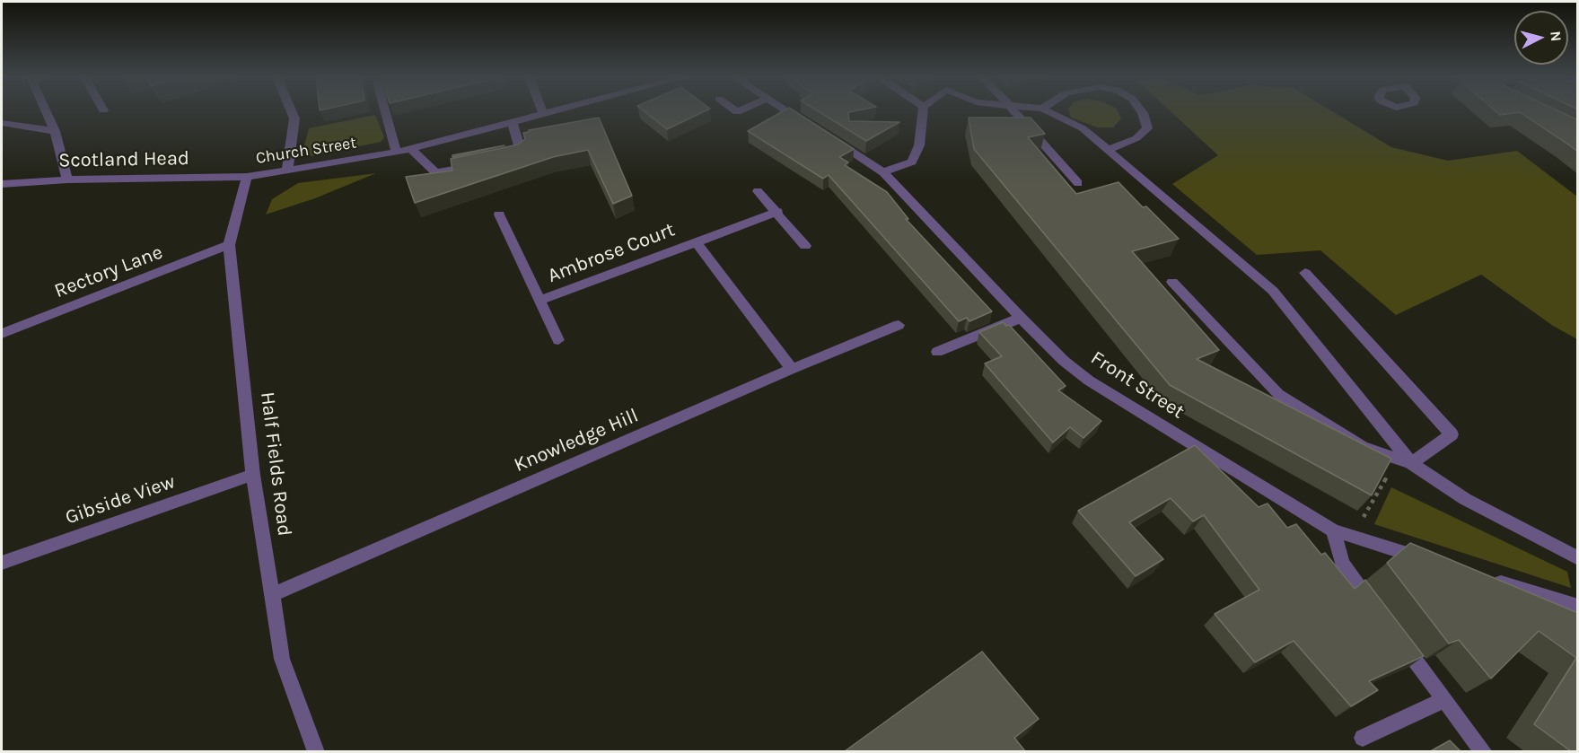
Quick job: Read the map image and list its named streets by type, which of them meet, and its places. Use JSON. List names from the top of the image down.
{
  "streets": {
    "street": [
      "Church Street",
      "Scotland Head",
      "Ambrose Court",
      "Rectory Lane",
      "Front Street",
      "Knowledge Hill",
      "Half Fields Road",
      "Gibside View"
    ]
  },
  "crossings": [
    ["Church Street", "Scotland Head"],
    ["Church Street", "Half Fields Road"],
    ["Scotland Head", "Half Fields Road"],
    ["Ambrose Court", "Knowledge Hill"],
    ["Rectory Lane", "Half Fields Road"],
    ["Knowledge Hill", "Half Fields Road"],
    ["Half Fields Road", "Gibside View"]
  ],
  "north": "right"
}
